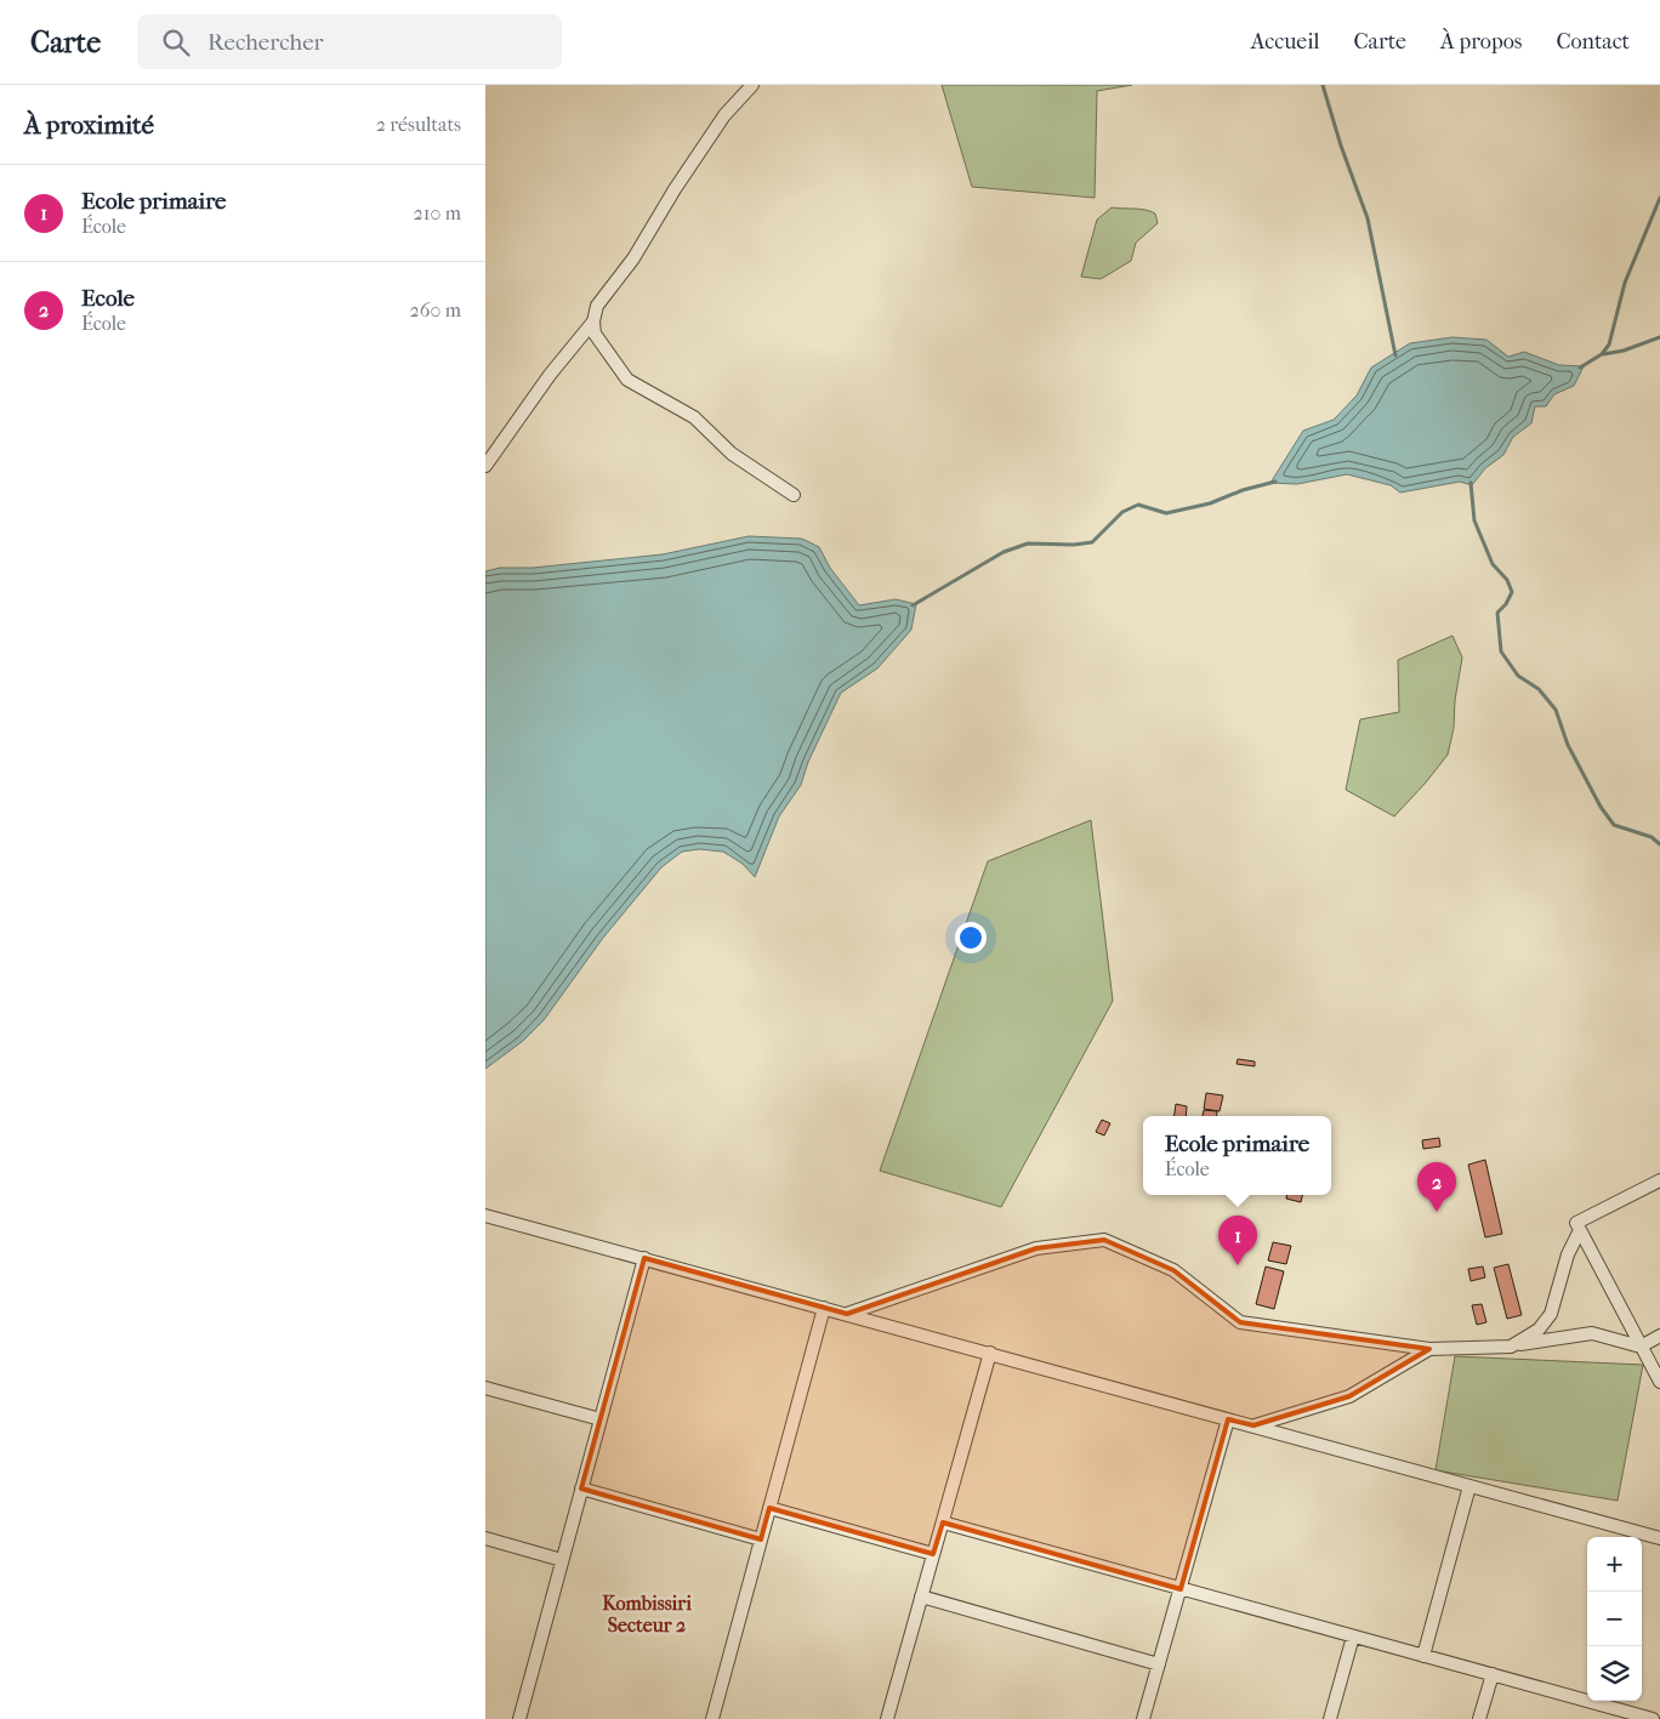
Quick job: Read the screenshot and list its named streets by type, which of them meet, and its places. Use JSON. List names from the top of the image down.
{
  "districts": ["Kombissiri Secteur 2"],
  "page": {
    "header": "Carte",
    "search": "Rechercher",
    "nav": [
      "Accueil",
      "Carte",
      "À propos",
      "Contact"
    ],
    "heading": ["À proximité", "2 résultats"],
    "list": [
      {
        "mark": "1",
        "name": "Ecole primaire",
        "note": "École",
        "value": "210 m"
      },
      {
        "mark": "2",
        "name": "Ecole",
        "note": "École",
        "value": "260 m"
      }
    ],
    "popup": ["Ecole primaire", "École"],
    "pins": ["2", "1"],
    "map_buttons": ["+", "−"]
  }
}
